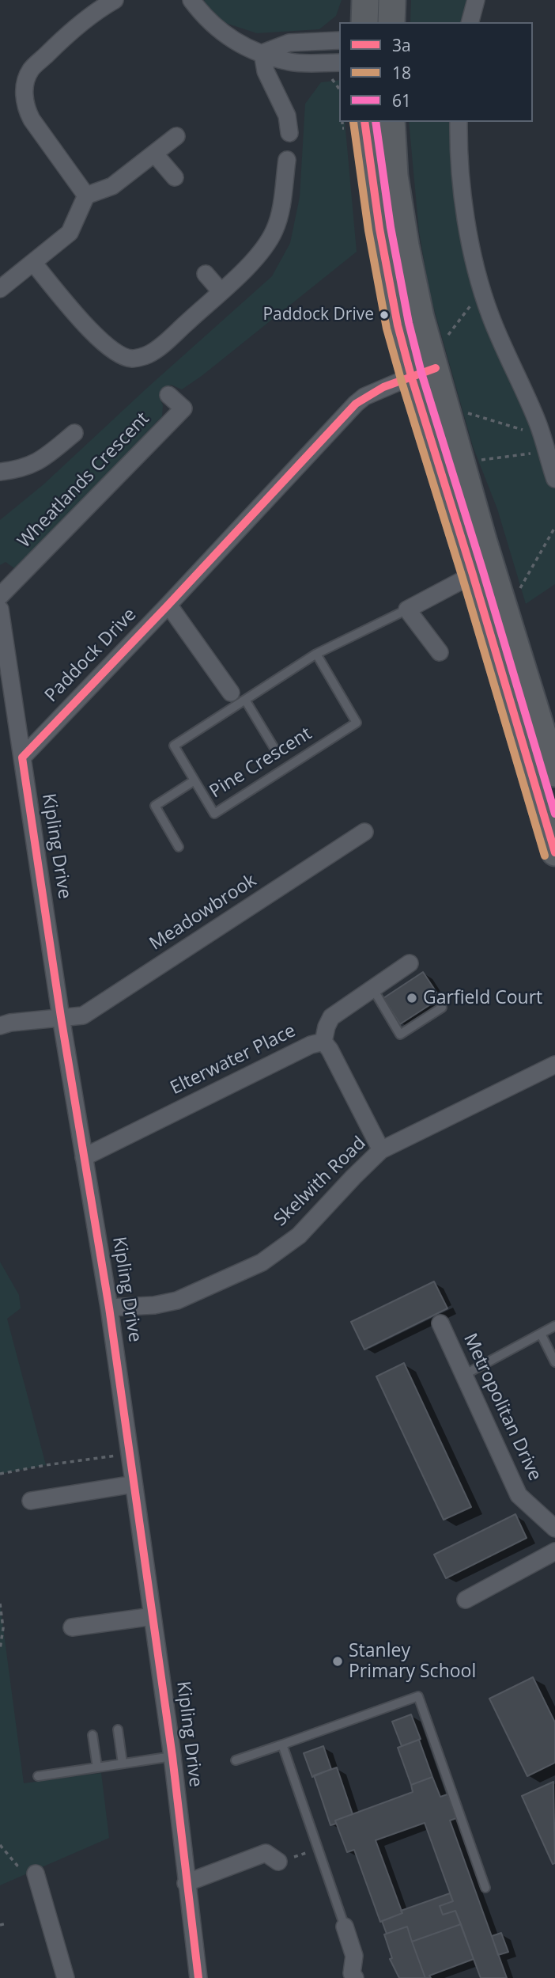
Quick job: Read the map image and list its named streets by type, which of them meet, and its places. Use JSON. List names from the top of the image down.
{
  "streets": {
    "street": [
      "Wheatlands Crescent",
      "Paddock Drive",
      "Kipling Drive",
      "Meadowbrook",
      "Elterwater Place",
      "Skelwith Road",
      "Metropolitan Drive"
    ],
    "lane": ["Pine Crescent"]
  },
  "crossings": [
    ["Paddock Drive", "Kipling Drive"],
    ["Kipling Drive", "Meadowbrook"],
    ["Kipling Drive", "Elterwater Place"],
    ["Kipling Drive", "Skelwith Road"]
  ],
  "places": ["Paddock Drive", "Garfield Court", "Stanley Primary School"],
  "lines": ["transit line 3a", "transit line 18", "transit line 61"],
  "legend": ["3a", "18", "61"]
}
